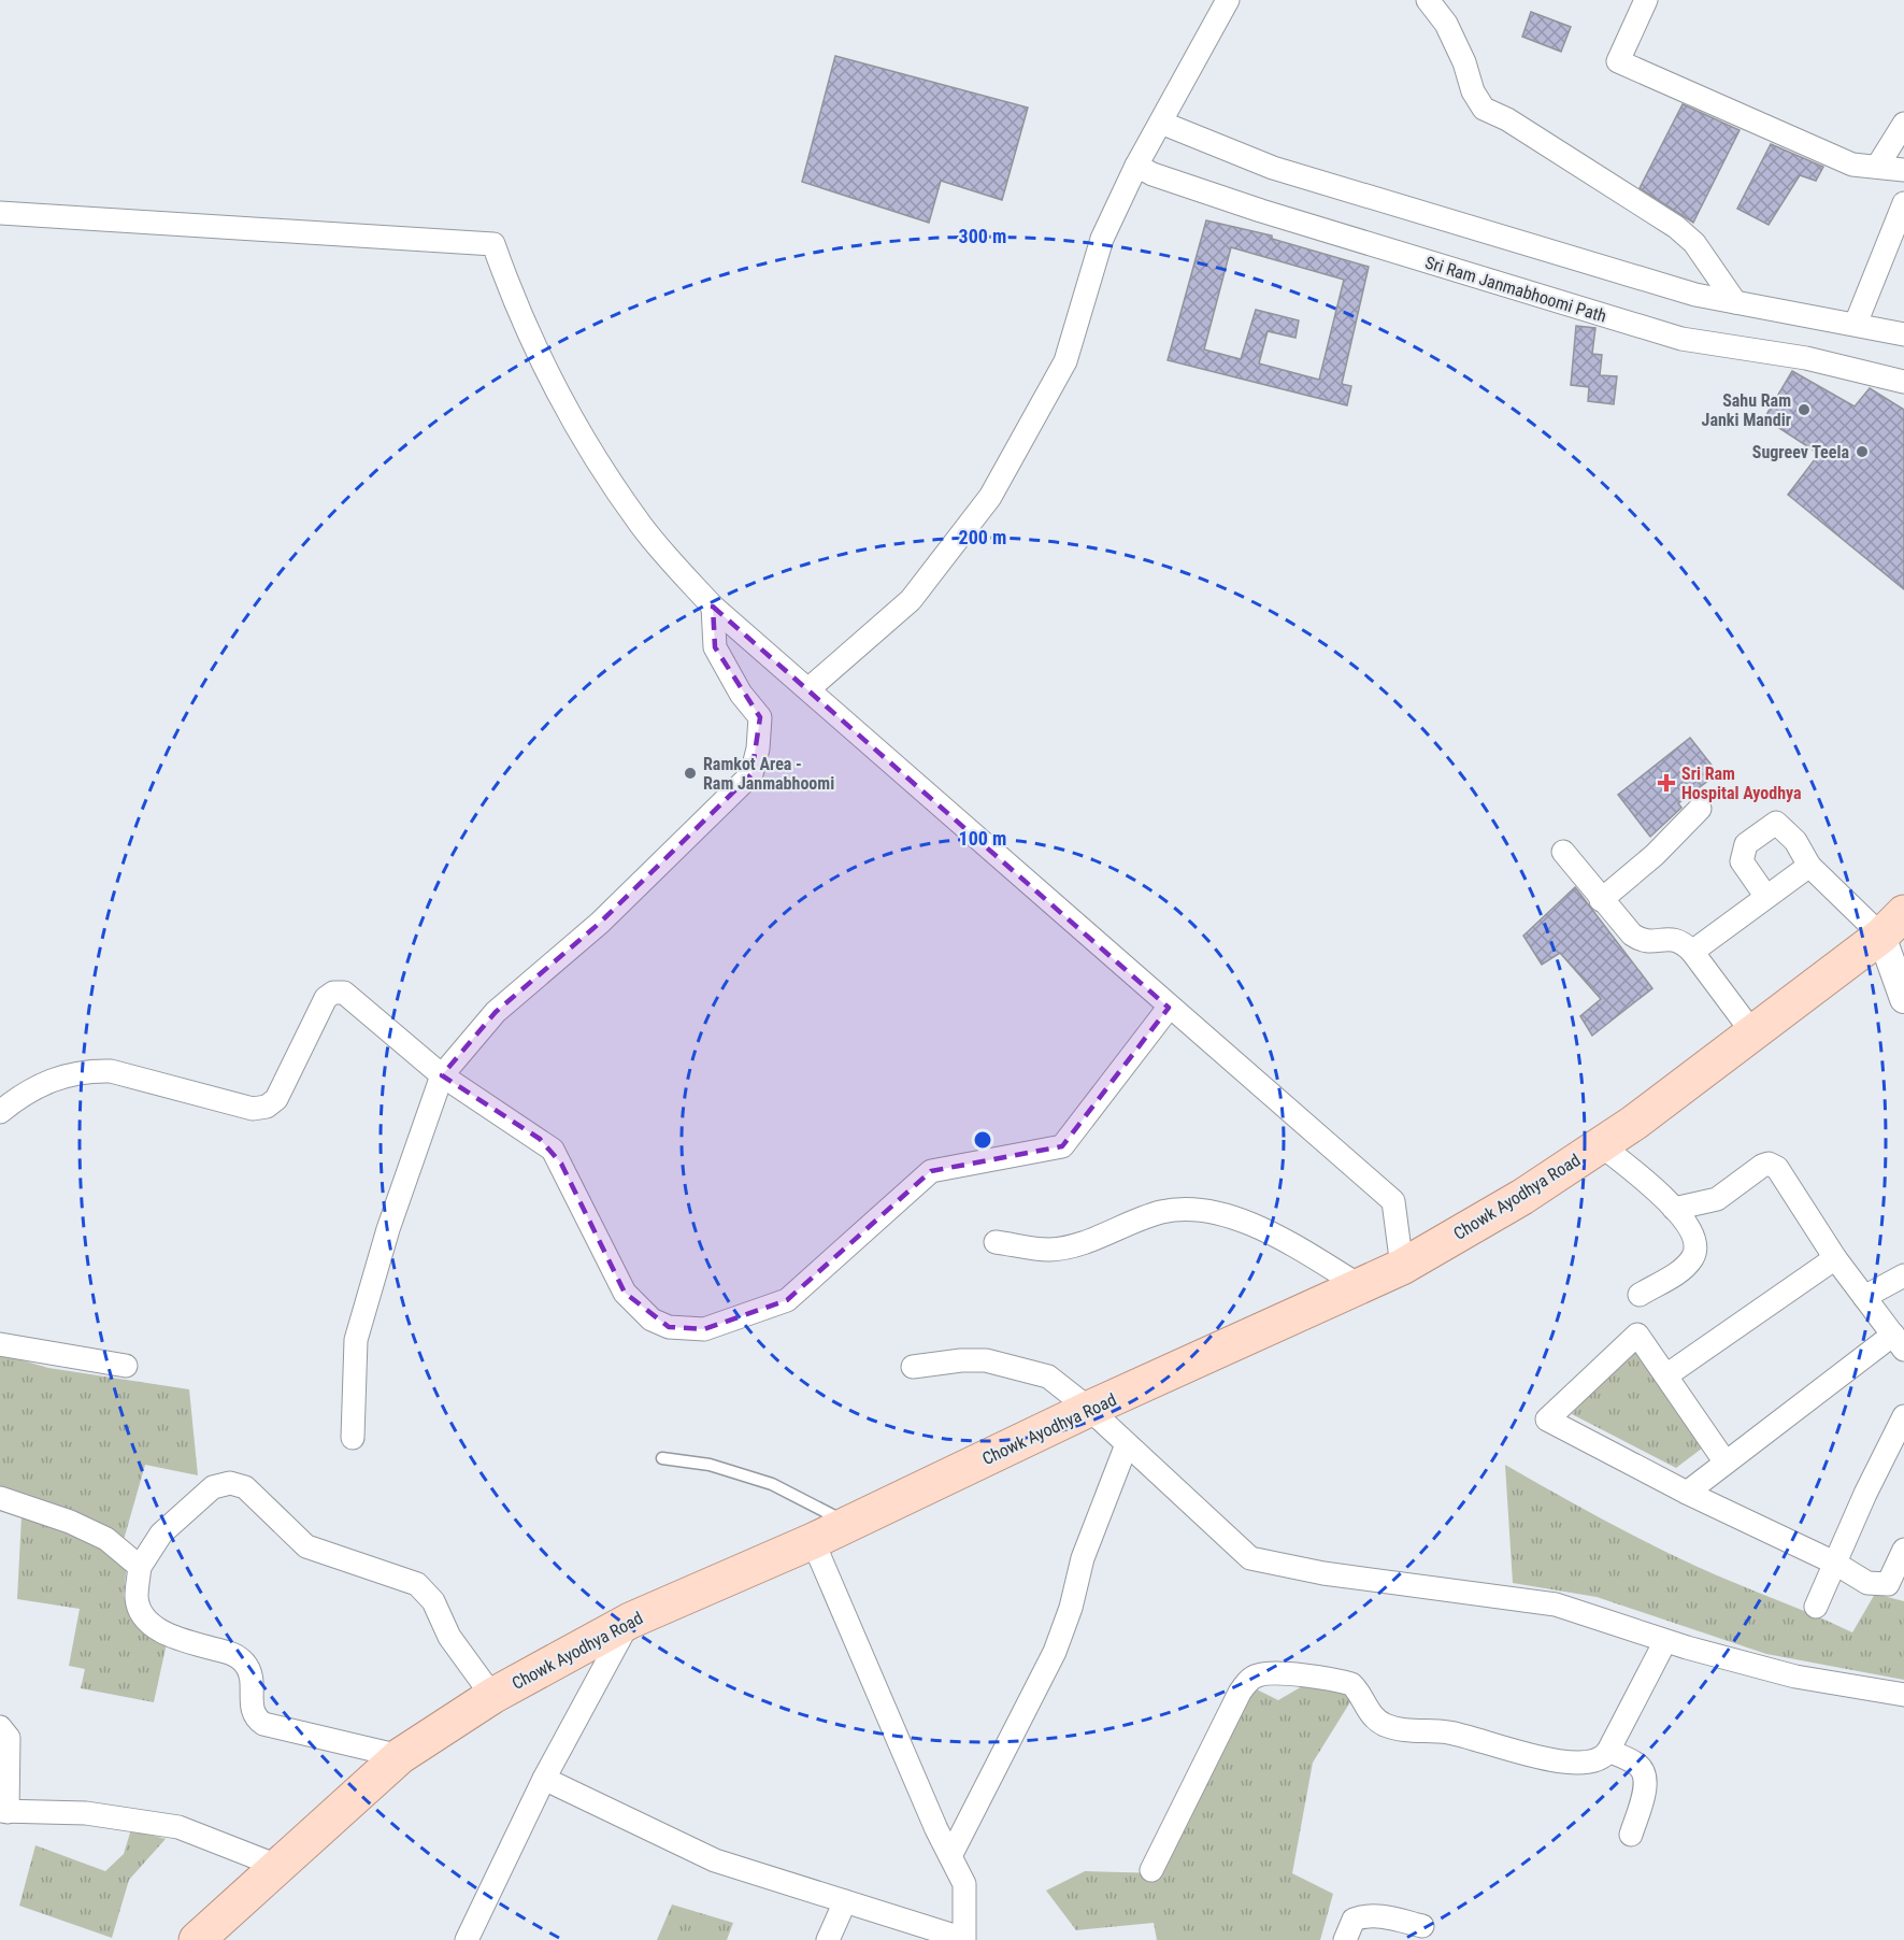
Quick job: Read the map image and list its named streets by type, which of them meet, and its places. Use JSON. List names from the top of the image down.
{
  "streets": {
    "main road": ["Chowk Ayodhya Road"],
    "street": ["Sri Ram Janmabhoomi Path"]
  },
  "places": {
    "other": ["Sahu Ram Janki Mandir", "Sugreev Teela", "Ramkot Area - Ram Janmabhoomi"],
    "health": ["Sri Ram Hospital Ayodhya"]
  },
  "rings": ["300 m", "200 m", "100 m"]
}
